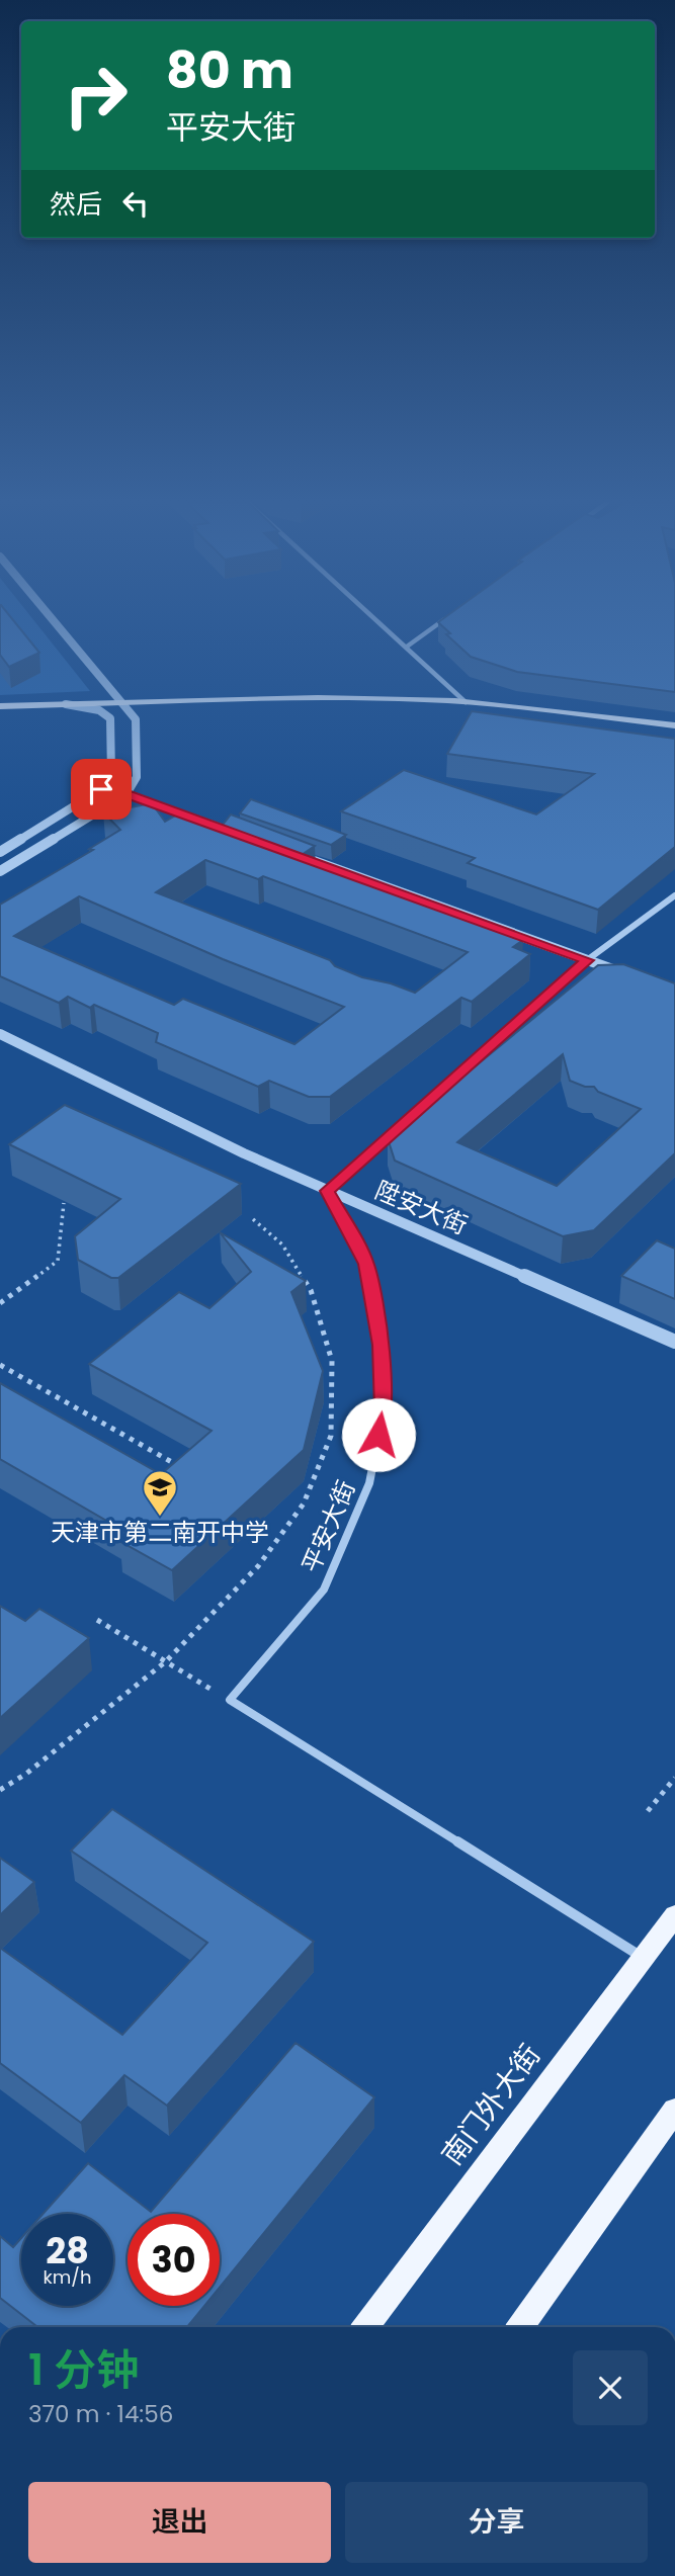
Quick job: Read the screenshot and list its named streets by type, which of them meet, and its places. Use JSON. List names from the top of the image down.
{
  "streets": {
    "main road": ["南门外大街"],
    "street": ["陞安大街", "平安大街"]
  },
  "crossings": [
    ["陞安大街", "平安大街"]
  ],
  "places": {
    "school or university": ["天津市第二南开中学"]
  },
  "page": {
    "turn": ["80 m", "平安大街"],
    "then": "然后",
    "speed": "28 km/h",
    "limit": "30",
    "heading": ["1 分钟", "370 m · 14:56"],
    "buttons": ["退出", "分享"]
  }
}
